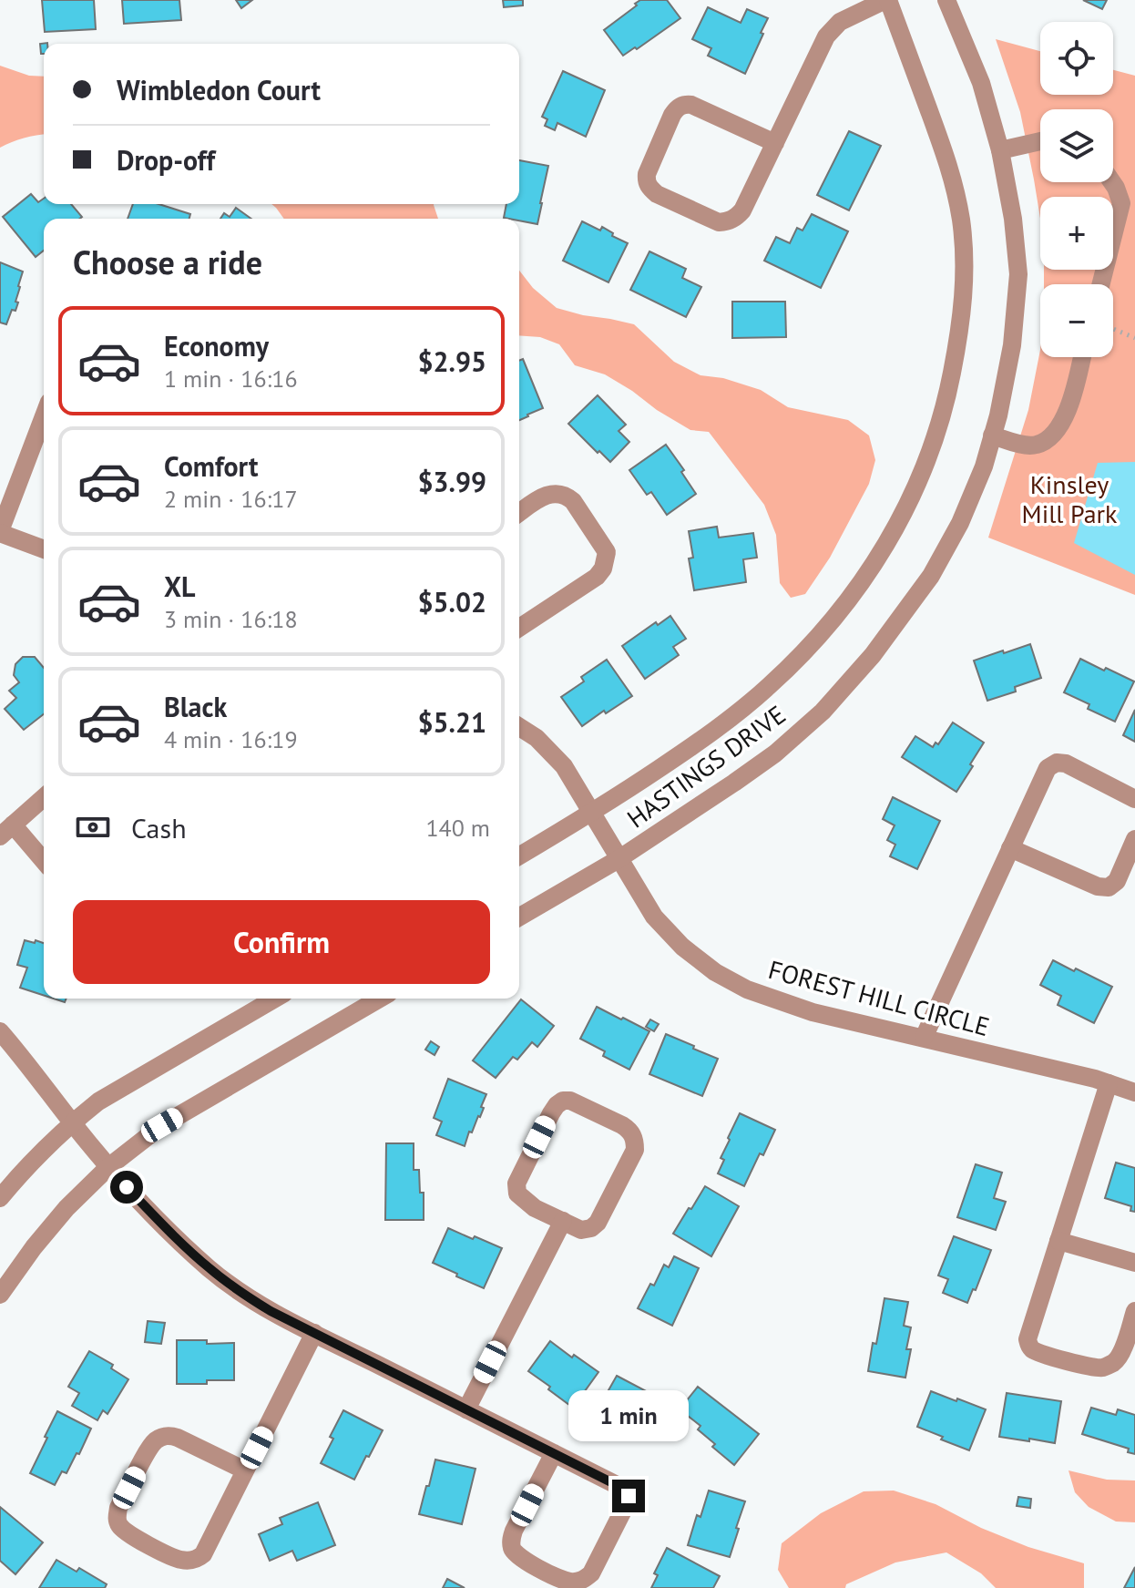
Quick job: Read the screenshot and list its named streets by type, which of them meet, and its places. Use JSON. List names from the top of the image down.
{
  "streets": {
    "street": ["HASTINGS DRIVE", "FOREST HILL CIRCLE"]
  },
  "crossings": [
    ["HASTINGS DRIVE", "FOREST HILL CIRCLE"]
  ],
  "parks": ["Kinsley Mill Park"],
  "page": {
    "map_buttons": ["+", "−"],
    "banner": ["Wimbledon Court", "Drop-off"],
    "heading": "Choose a ride",
    "list": [
      {
        "name": "Economy",
        "note": "1 min · 16:16",
        "value": "$2.95"
      },
      {
        "name": "Comfort",
        "note": "2 min · 16:17",
        "value": "$3.99"
      },
      {
        "name": "XL",
        "note": "3 min · 16:18",
        "value": "$5.02"
      },
      {
        "name": "Black",
        "note": "4 min · 16:19",
        "value": "$5.21"
      }
    ],
    "pay": ["Cash", "140 m"],
    "buttons": "Confirm",
    "bubble": "1 min"
  }
}
